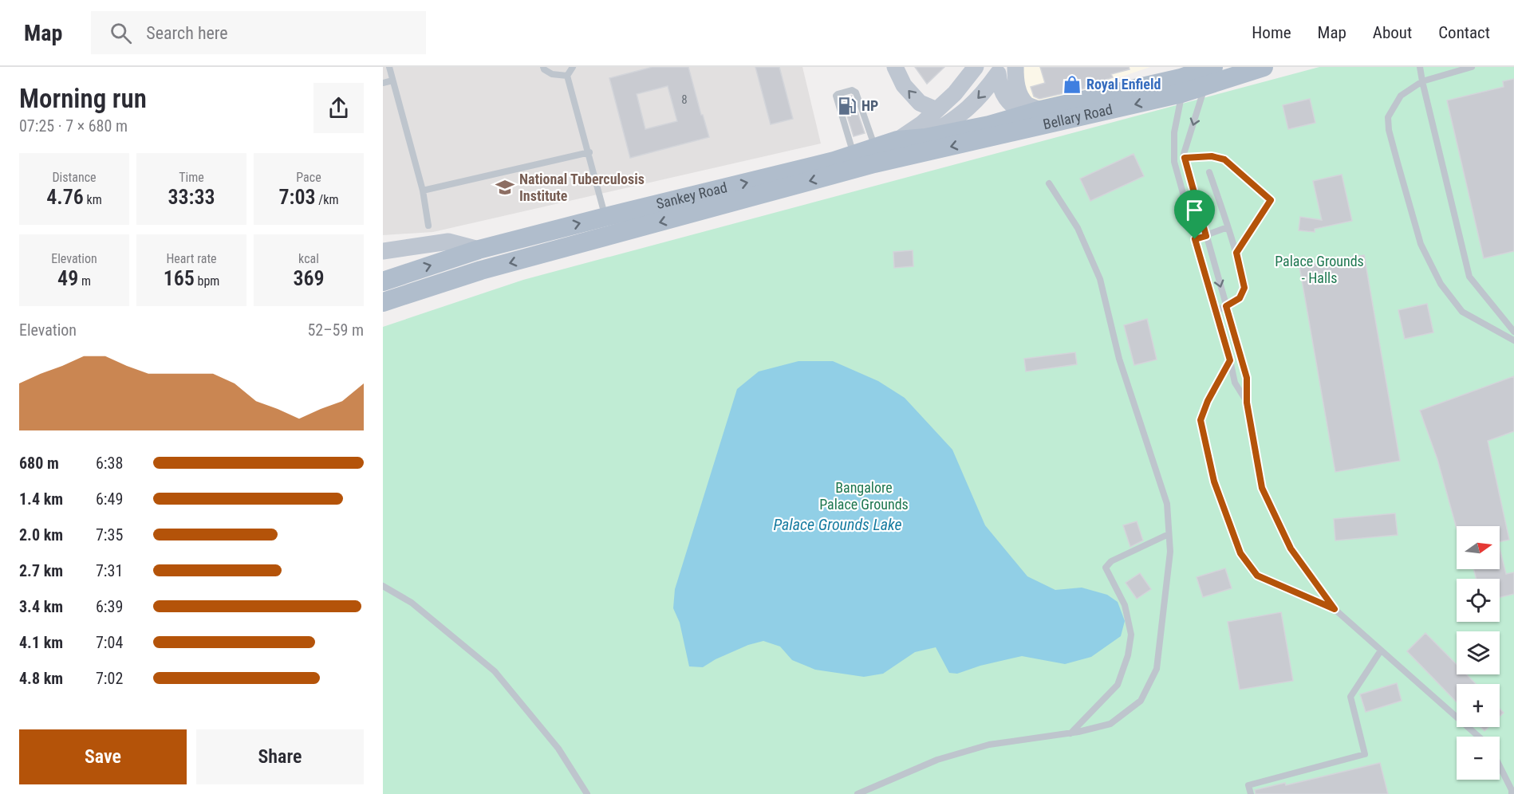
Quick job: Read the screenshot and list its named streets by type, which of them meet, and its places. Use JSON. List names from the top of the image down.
{
  "streets": {
    "main road": ["Bellary Road", "Sankey Road"]
  },
  "crossings": [
    ["Bellary Road", "Sankey Road"]
  ],
  "water": ["Palace Grounds Lake"],
  "parks": ["Palace Grounds - Halls", "Bangalore Palace Grounds"],
  "places": {
    "shop": ["Royal Enfield"],
    "fuel station": ["HP"],
    "school or university": ["National Tuberculosis Institute"]
  },
  "house_numbers": ["8"],
  "north": "right",
  "page": {
    "header": "Map",
    "search": "Search here",
    "nav": [
      "Home",
      "Map",
      "About",
      "Contact"
    ],
    "heading": ["Morning run", "07:25 · 7 × 680 m"],
    "stats": [
      ["Distance", "4.76 km"],
      ["Time", "33:33"],
      ["Pace", "7:03 /km"],
      ["Elevation", "49 m"],
      ["Heart rate", "165 bpm"],
      ["kcal", "369"]
    ],
    "chart": ["Elevation", "52–59 m"],
    "list": [
      {
        "name": "680 m",
        "note": "6:38"
      },
      {
        "name": "1.4 km",
        "note": "6:49"
      },
      {
        "name": "2.0 km",
        "note": "7:35"
      },
      {
        "name": "2.7 km",
        "note": "7:31"
      },
      {
        "name": "3.4 km",
        "note": "6:39"
      },
      {
        "name": "4.1 km",
        "note": "7:04"
      },
      {
        "name": "4.8 km",
        "note": "7:02"
      }
    ],
    "map_buttons": ["+", "−"],
    "buttons": ["Save", "Share"]
  }
}
